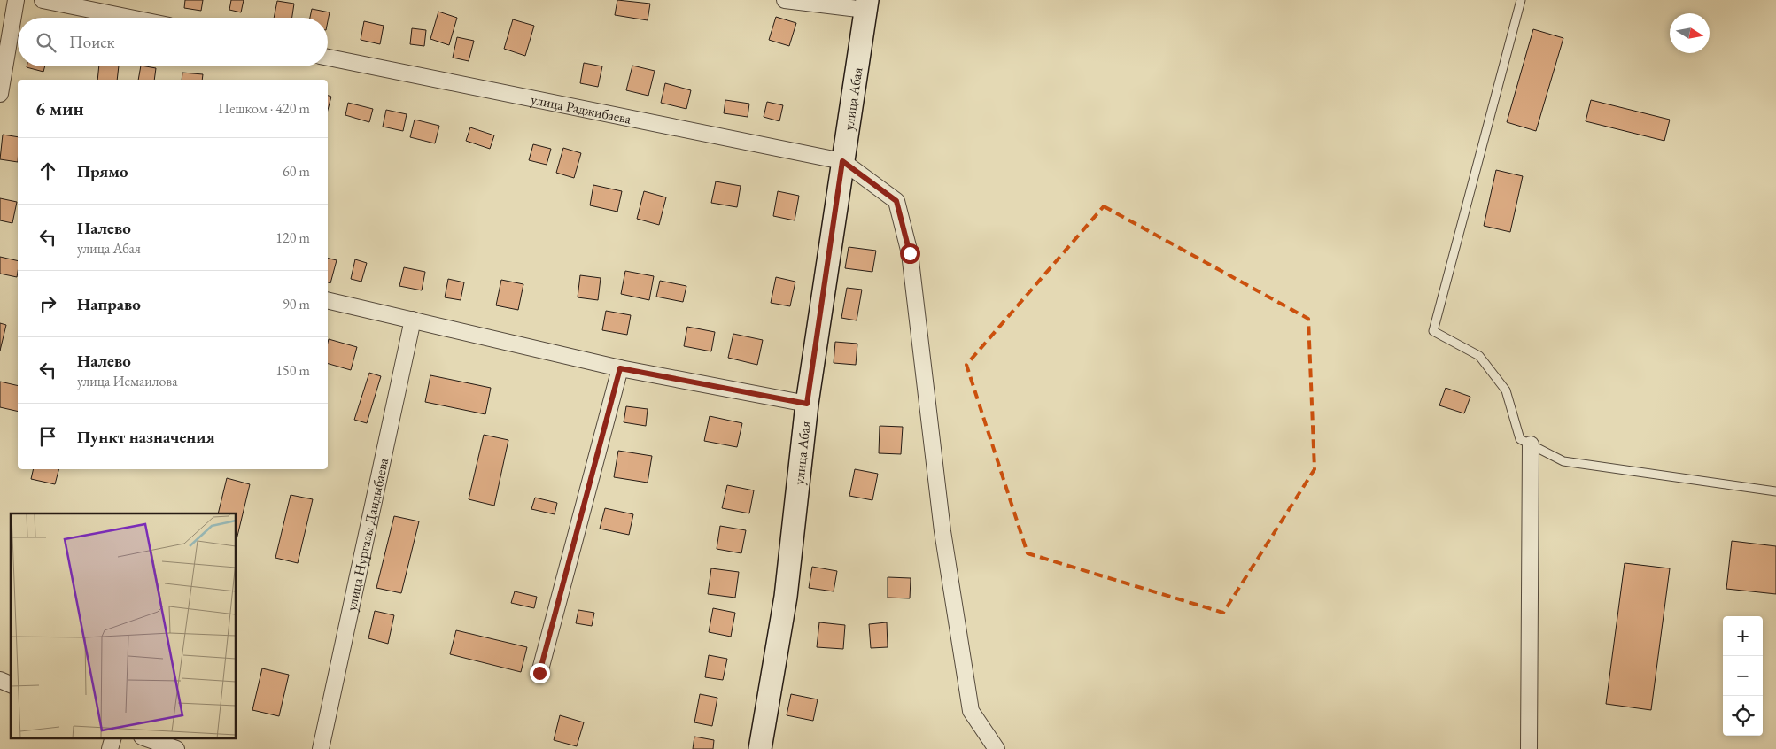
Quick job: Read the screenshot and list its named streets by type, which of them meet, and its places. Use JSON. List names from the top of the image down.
{
  "streets": {
    "street": ["улица Абая", "улица Раджибаева", "улица Нургазы Дандыбаева"]
  },
  "crossings": [
    ["улица Абая", "улица Раджибаева"]
  ],
  "north": "right",
  "page": {
    "search": "Поиск",
    "heading": ["6 мин", "Пешком · 420 m"],
    "list": [
      ["Прямо", "60 m"],
      ["Налево", "улица Абая", "120 m"],
      ["Направо", "90 m"],
      ["Налево", "улица Исмаилова", "150 m"],
      "Пункт назначения"
    ],
    "map_buttons": ["+", "−"]
  }
}
